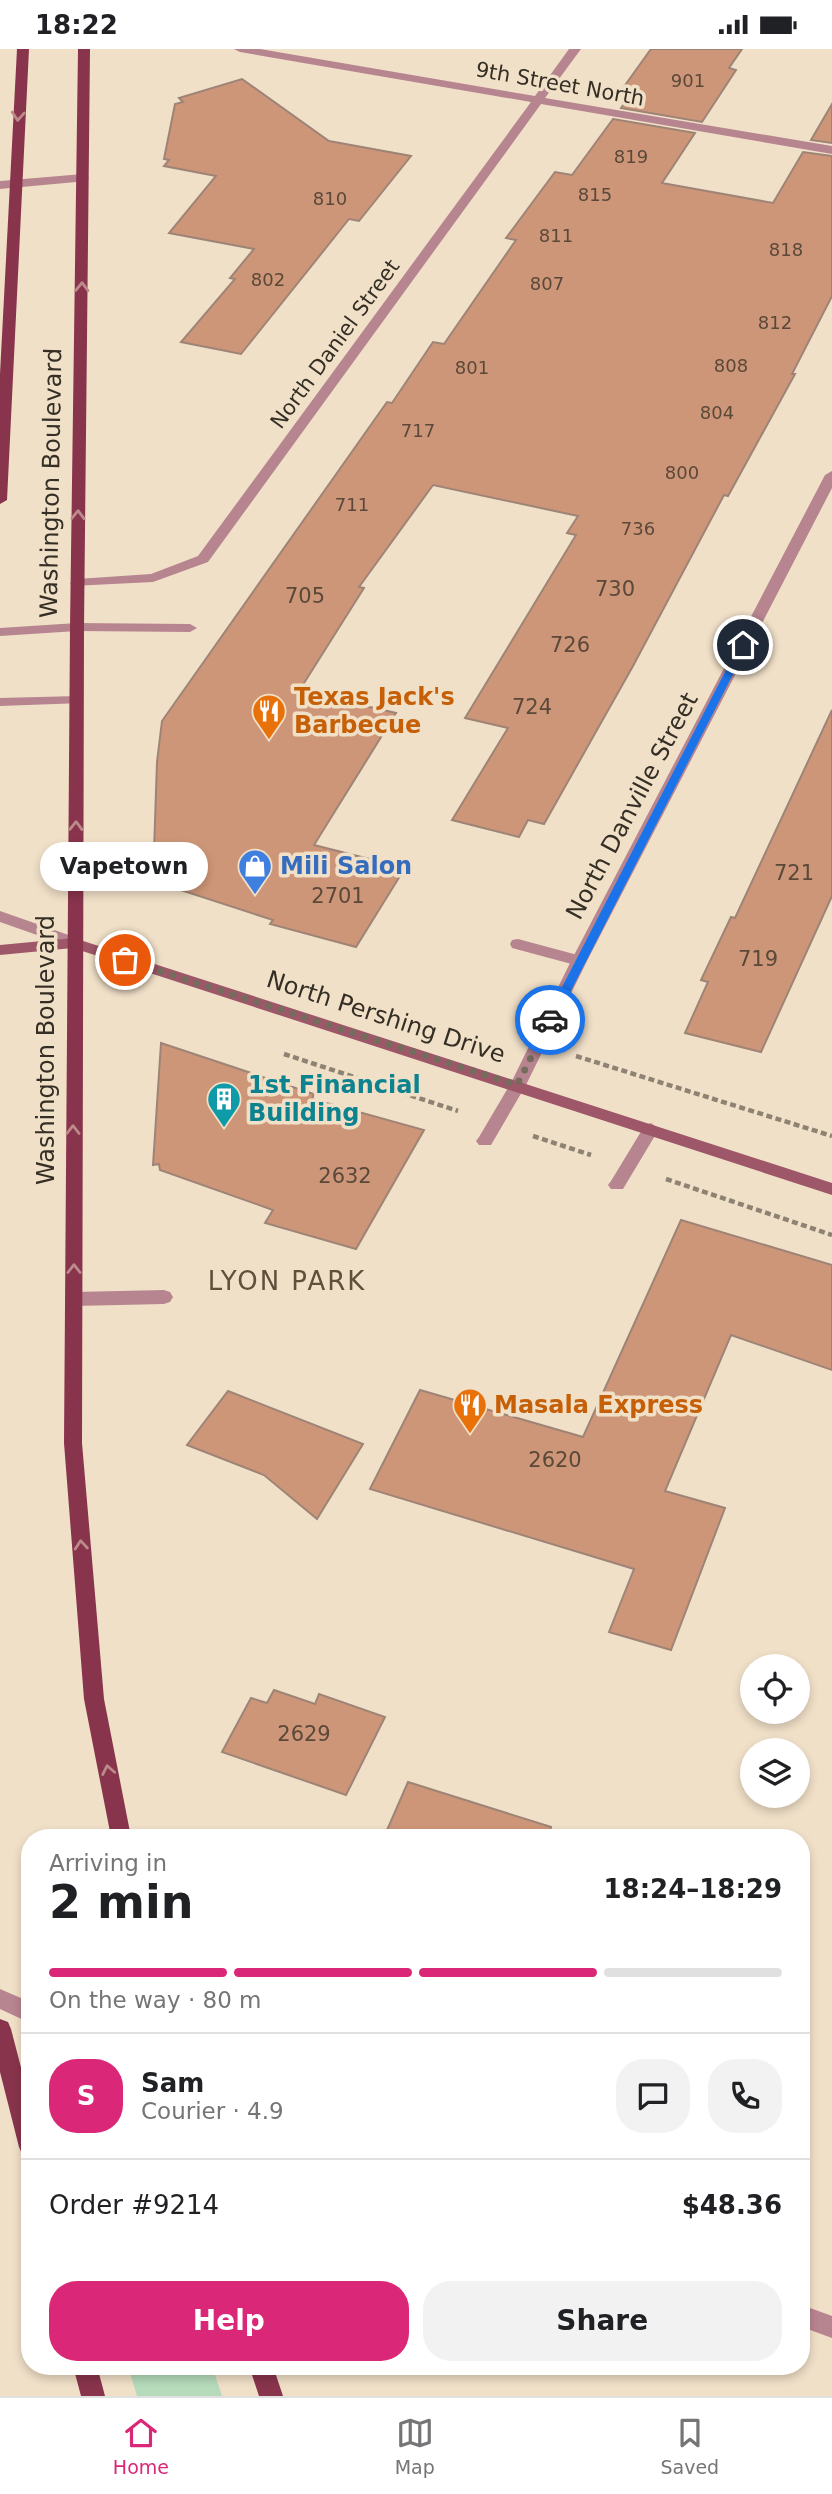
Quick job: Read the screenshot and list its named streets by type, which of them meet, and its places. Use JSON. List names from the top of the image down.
{
  "streets": {
    "main road": ["Washington Boulevard"],
    "street": [
      "9th Street North",
      "North Daniel Street",
      "North Danville Street",
      "North Pershing Drive"
    ]
  },
  "crossings": [
    ["9th Street North", "North Daniel Street"],
    ["North Daniel Street", "Washington Boulevard"],
    ["Washington Boulevard", "North Pershing Drive"],
    ["North Danville Street", "North Pershing Drive"]
  ],
  "one_way": ["Washington Boulevard"],
  "districts": ["LYON PARK"],
  "places": {
    "restaurant": ["Texas Jack's Barbecue", "Masala Express"],
    "shop": ["Mili Salon"],
    "other": ["Vapetown"],
    "building": ["1st Financial Building"]
  },
  "house_numbers": [
    "901",
    "819",
    "815",
    "810",
    "811",
    "818",
    "802",
    "807",
    "812",
    "808",
    "801",
    "804",
    "717",
    "800",
    "711",
    "736",
    "730",
    "705",
    "726",
    "724",
    "721",
    "2701",
    "719",
    "2632",
    "2620",
    "2629"
  ],
  "page": {
    "status": "18:22",
    "bubble": "Vapetown",
    "heading": ["2 min", "Arriving in", "18:24–18:29"],
    "panel": [
      "Sam",
      "Courier · 4.9",
      "Order #9214",
      "$48.36"
    ],
    "bar": "On the way · 80 m",
    "round": "S",
    "buttons": ["Help", "Share"],
    "tabs": ["Home", "Map", "Saved"]
  }
}
